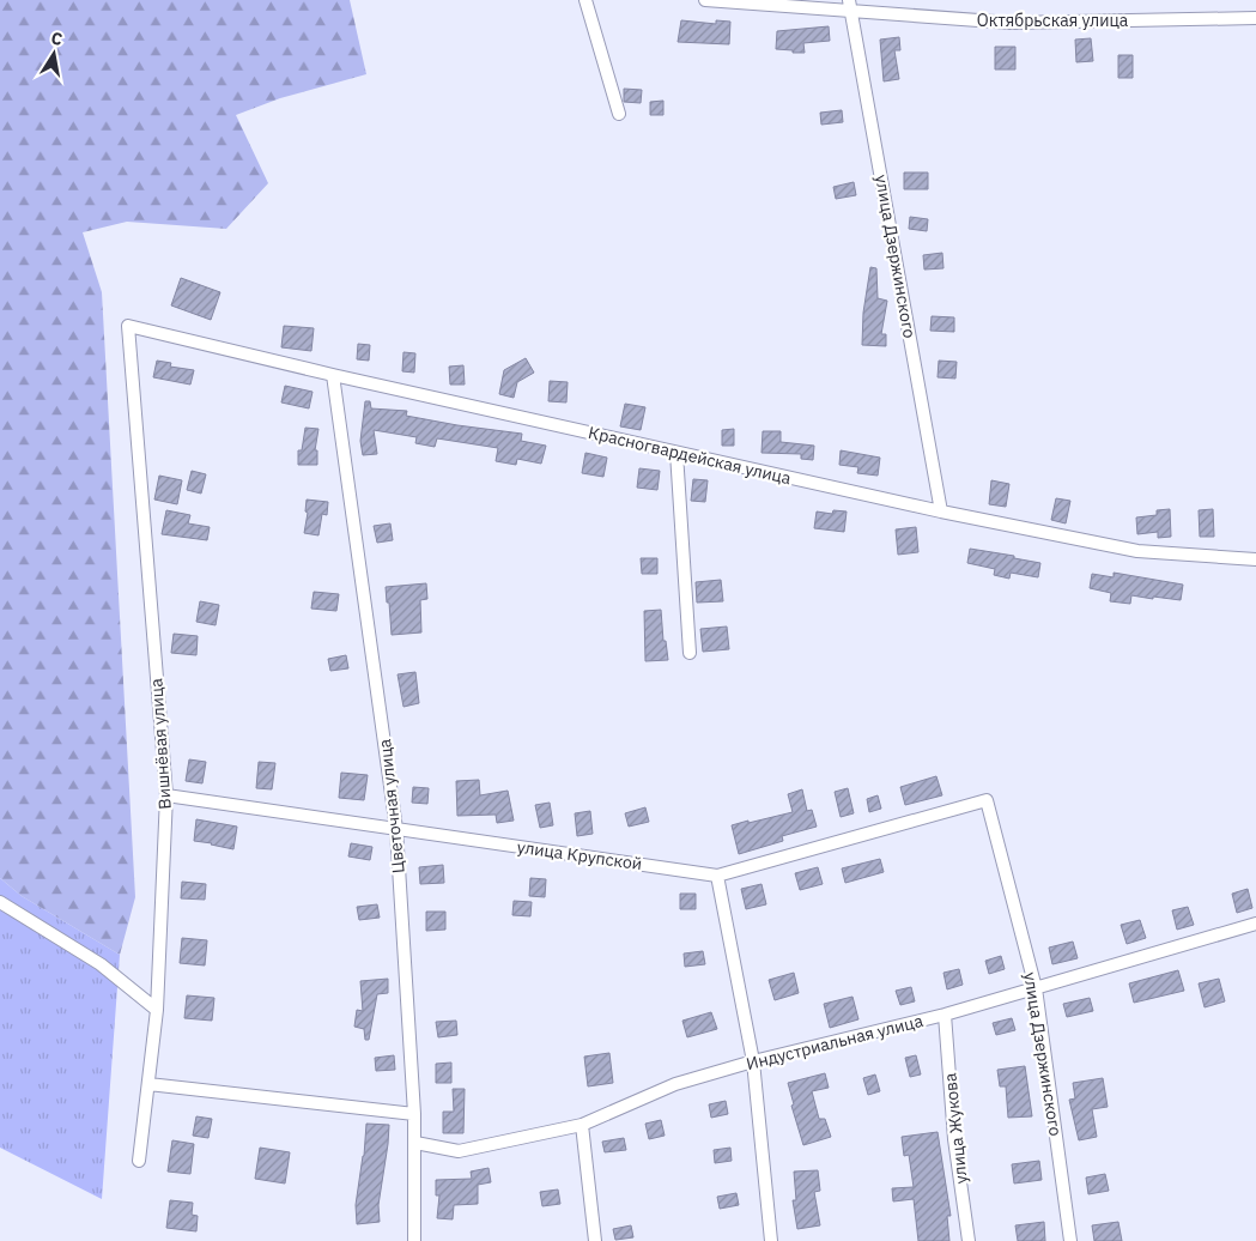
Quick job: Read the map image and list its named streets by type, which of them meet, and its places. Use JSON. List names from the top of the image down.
{
  "streets": {
    "street": [
      "Октябрьская улица",
      "улица Дзержинского",
      "Красногвардейская улица",
      "Вишнёвая улица",
      "Цветочная улица",
      "улица Крупской",
      "Индустриальная улица",
      "улица Жукова"
    ]
  },
  "crossings": [
    ["Октябрьская улица", "улица Дзержинского"],
    ["улица Дзержинского", "Красногвардейская улица"],
    ["улица Дзержинского", "улица Крупской"],
    ["улица Дзержинского", "Индустриальная улица"],
    ["Красногвардейская улица", "Вишнёвая улица"],
    ["Красногвардейская улица", "Цветочная улица"],
    ["Вишнёвая улица", "улица Крупской"],
    ["Цветочная улица", "улица Крупской"],
    ["Цветочная улица", "Индустриальная улица"],
    ["Индустриальная улица", "улица Жукова"]
  ],
  "north": "top"
}
